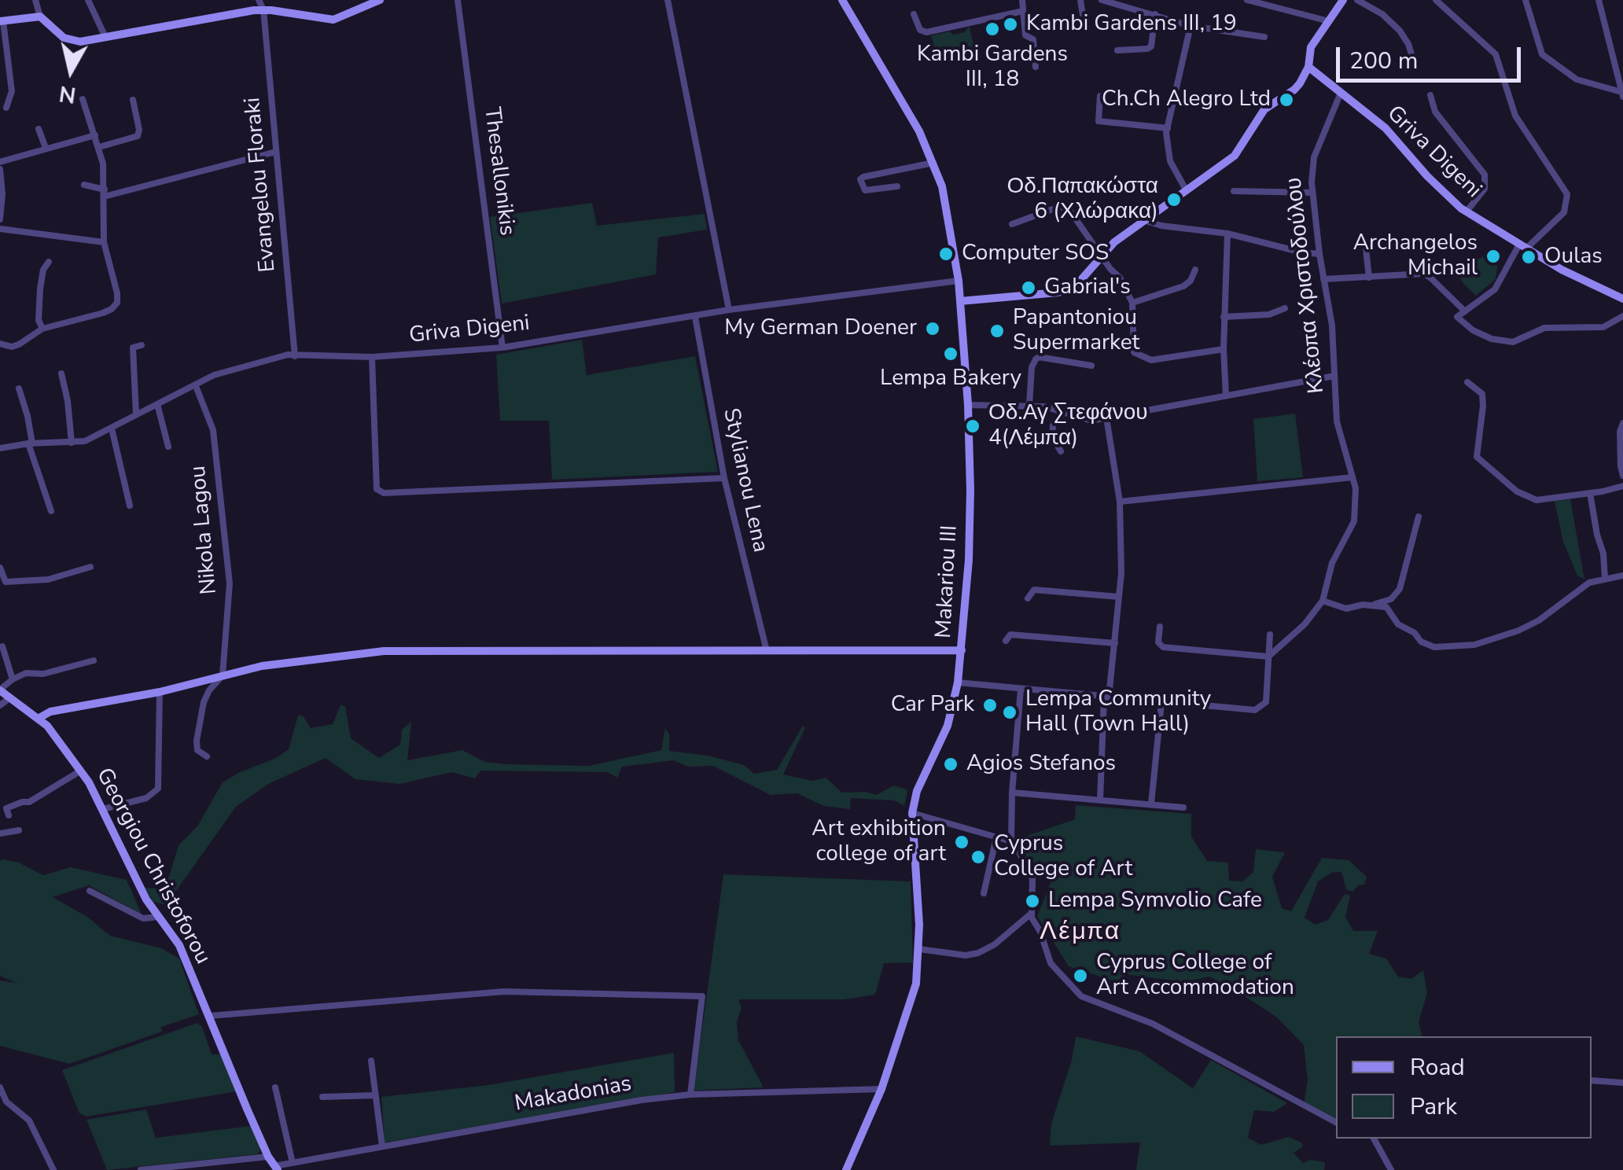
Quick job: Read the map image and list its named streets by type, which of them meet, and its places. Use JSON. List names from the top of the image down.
{
  "streets": {
    "main road": ["Griva Digeni", "Makariou III", "Georgiou Christoforou"],
    "street": [
      "Thesallonikis",
      "Evangelou Floraki",
      "Κλέοπα Χριστοδούλου",
      "Stylianou Lena",
      "Nikola Lagou",
      "Makadonias"
    ]
  },
  "crossings": [
    ["Griva Digeni", "Thesallonikis"],
    ["Griva Digeni", "Evangelou Floraki"],
    ["Griva Digeni", "Κλέοπα Χριστοδούλου"],
    ["Griva Digeni", "Stylianou Lena"],
    ["Griva Digeni", "Nikola Lagou"],
    ["Griva Digeni", "Makariou III"],
    ["Makariou III", "Makadonias"],
    ["Georgiou Christoforou", "Makadonias"]
  ],
  "districts": ["Λέμπα"],
  "places": [
    "Kambi Gardens III, 19",
    "Kambi Gardens III, 18",
    "Ch.Ch Alegro Ltd",
    "Οδ.Παπακώστα 6 (Χλώρακα)",
    "Computer SOS",
    "Archangelos Michail",
    "Oulas",
    "Gabrial's",
    "My German Doener",
    "Papantoniou Supermarket",
    "Lempa Bakery",
    "Οδ.Αγ Στεφάνου 4(Λέμπα)",
    "Car Park",
    "Lempa Community Hall (Town Hall)",
    "Agios Stefanos",
    "Art exhibition college of art",
    "Cyprus College of Art",
    "Lempa Symvolio Cafe",
    "Cyprus College of Art Accommodation"
  ],
  "legend": ["Road", "Park"],
  "scale_bar": "200 m",
  "north": "bottom"
}
